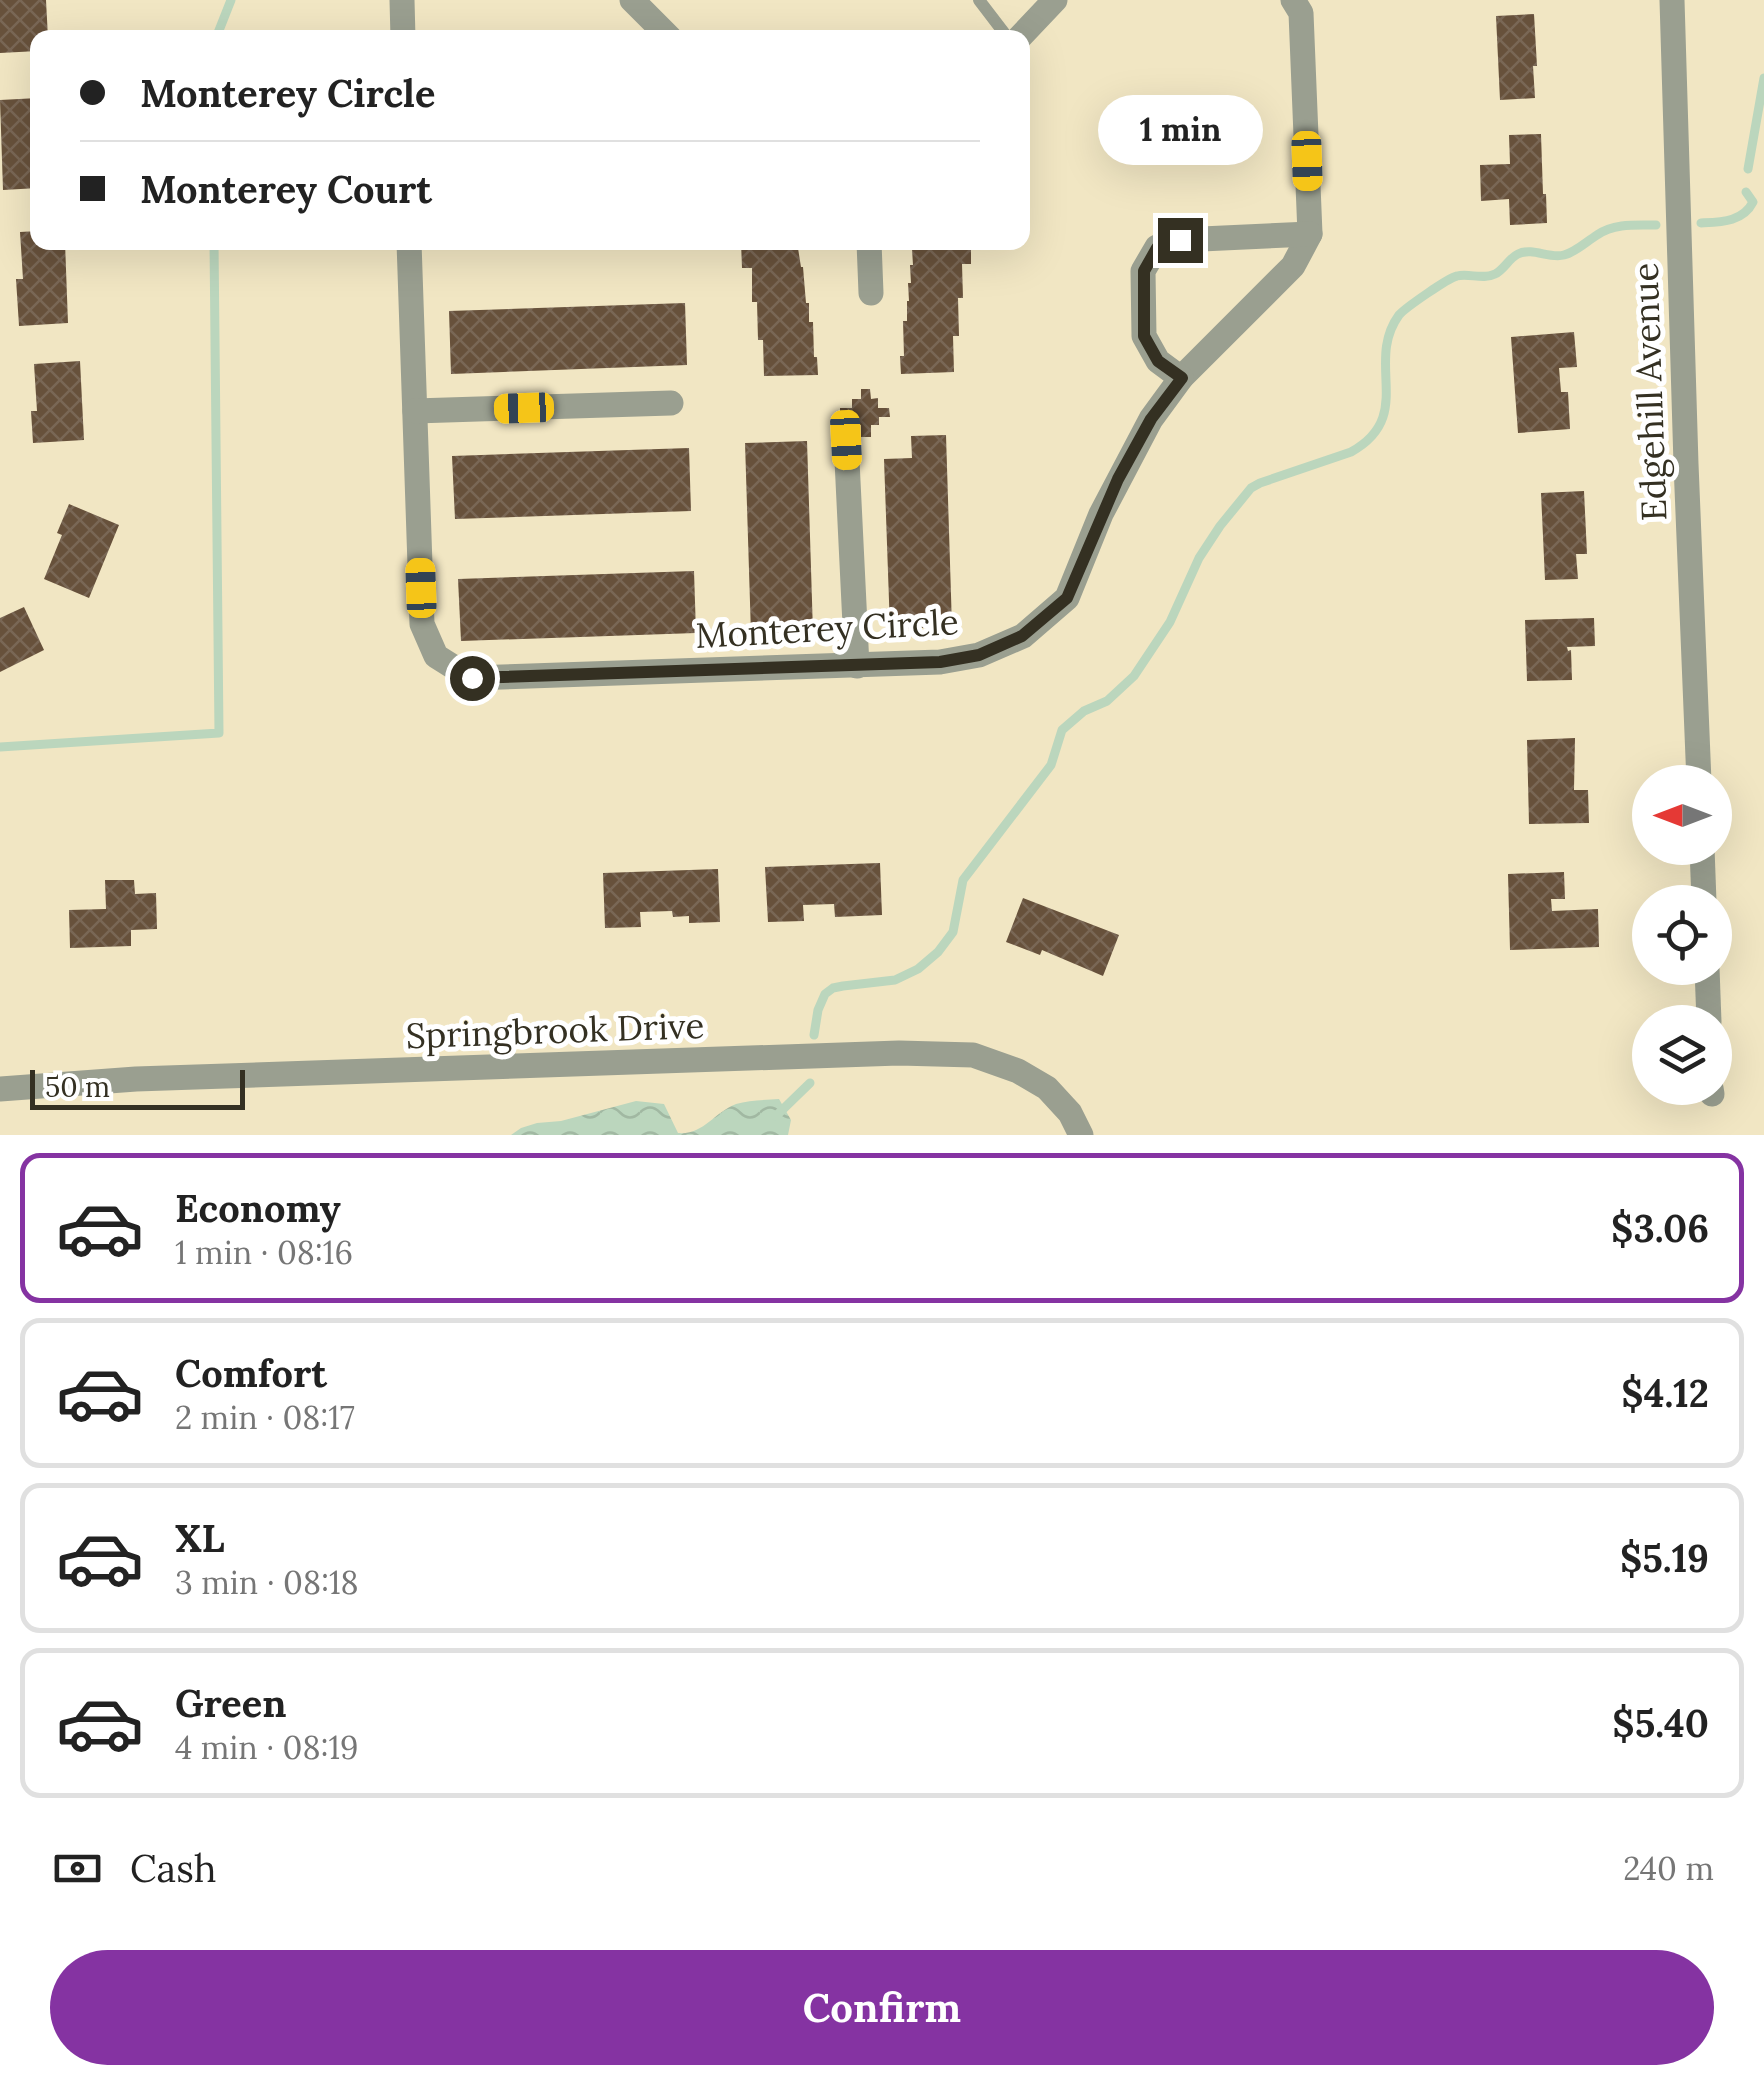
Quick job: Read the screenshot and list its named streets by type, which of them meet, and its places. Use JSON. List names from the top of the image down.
{
  "streets": {
    "street": ["Edgehill Avenue", "Monterey Circle", "Springbrook Drive"]
  },
  "scale_bar": "50 m",
  "north": "left",
  "page": {
    "banner": ["Monterey Circle", "Monterey Court"],
    "bubble": "1 min",
    "scale": "50 m",
    "list": [
      {
        "name": "Economy",
        "note": "1 min · 08:16",
        "value": "$3.06"
      },
      {
        "name": "Comfort",
        "note": "2 min · 08:17",
        "value": "$4.12"
      },
      {
        "name": "XL",
        "note": "3 min · 08:18",
        "value": "$5.19"
      },
      {
        "name": "Green",
        "note": "4 min · 08:19",
        "value": "$5.40"
      }
    ],
    "pay": ["Cash", "240 m"],
    "buttons": "Confirm"
  }
}
